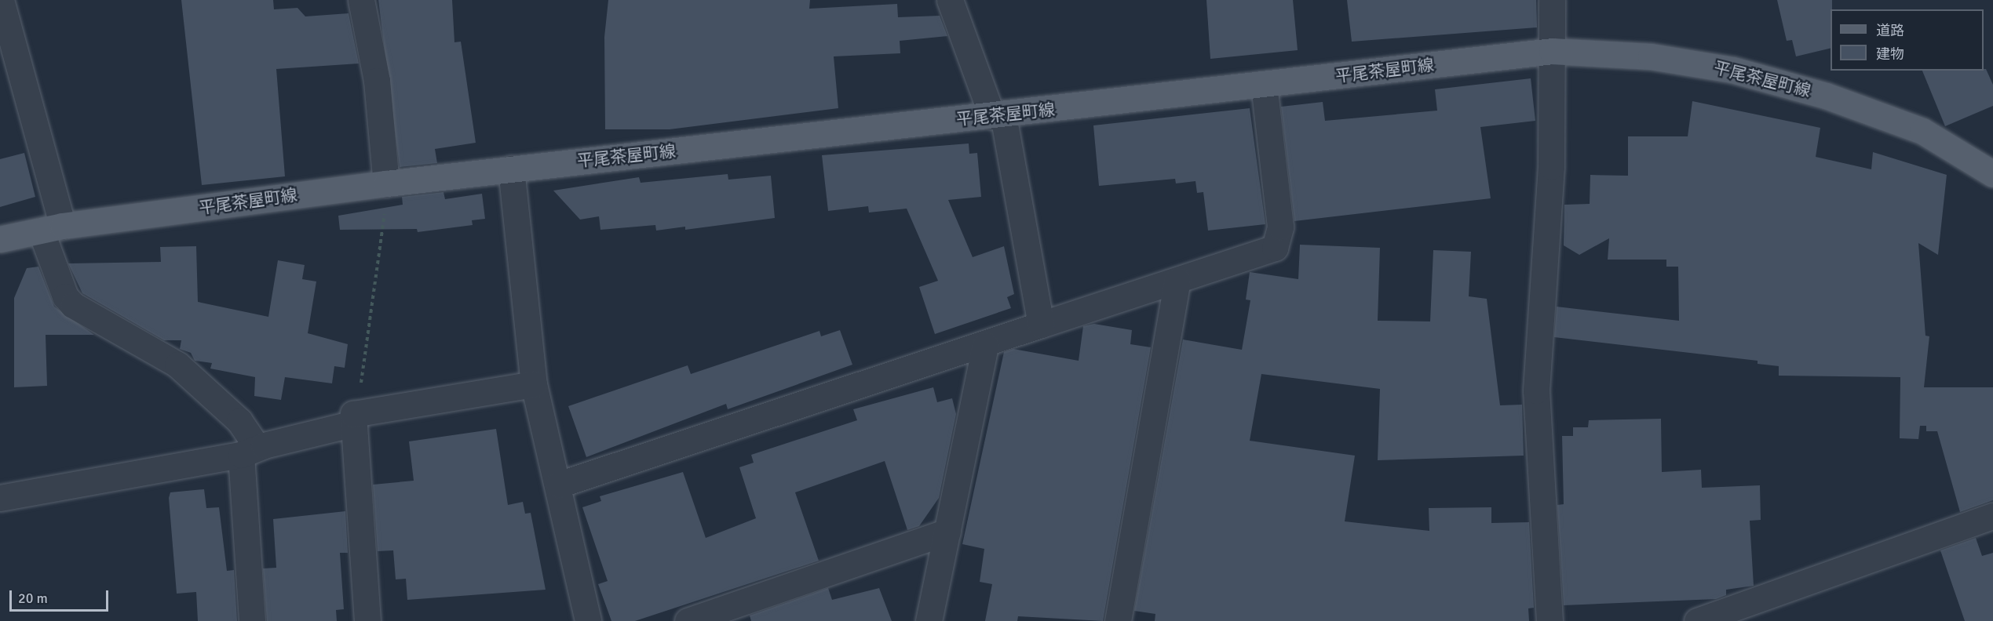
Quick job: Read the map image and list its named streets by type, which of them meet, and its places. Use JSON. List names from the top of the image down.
{
  "streets": {
    "main road": ["平尾茶屋町線"]
  },
  "legend": ["道路", "建物"],
  "scale_bar": "20 m"
}
